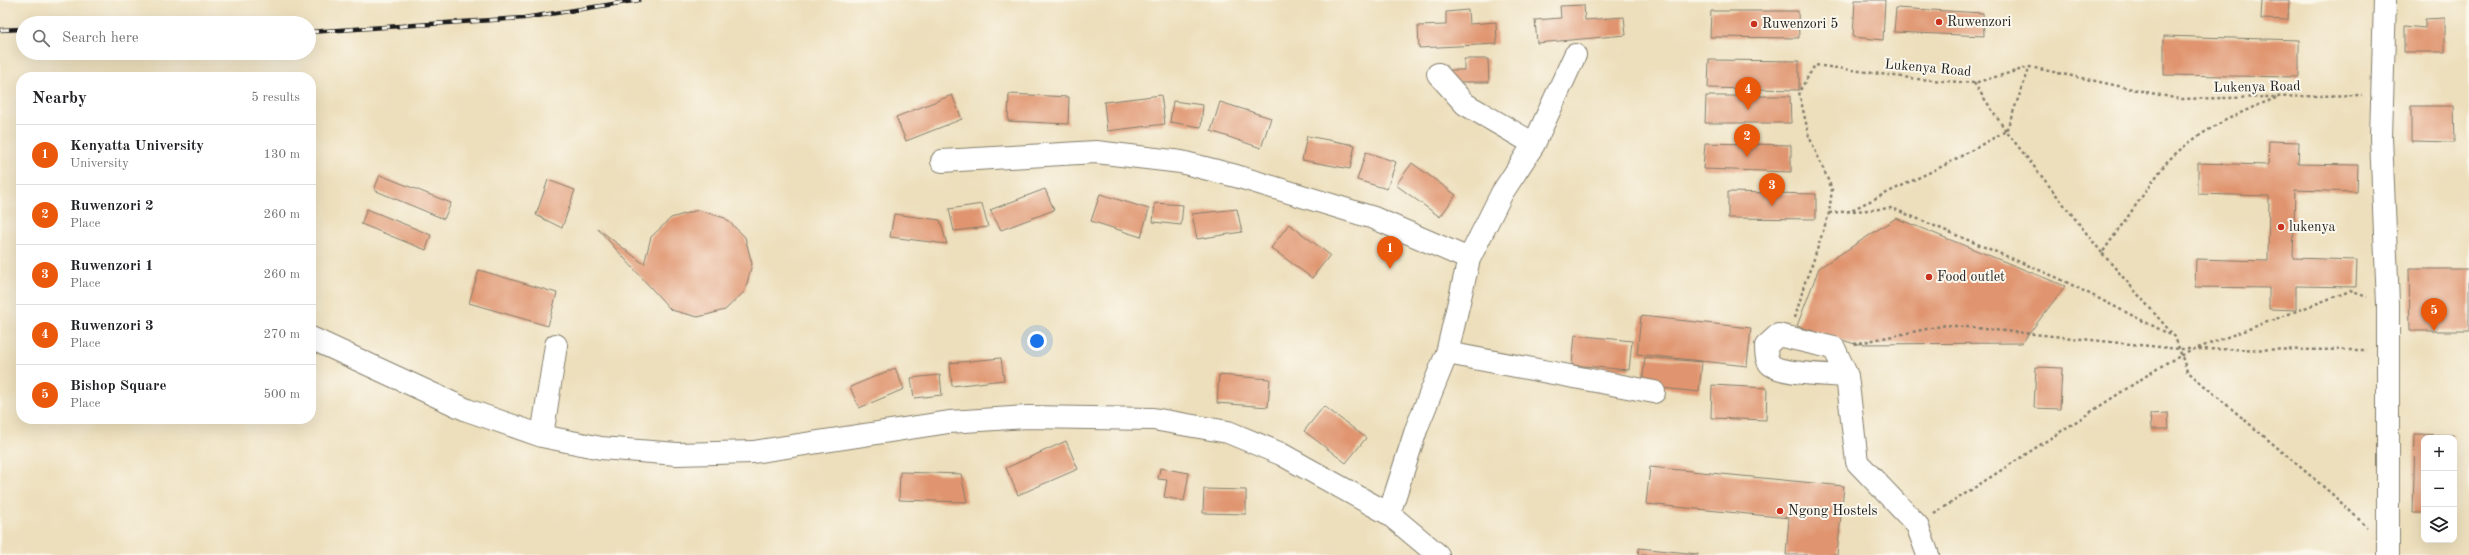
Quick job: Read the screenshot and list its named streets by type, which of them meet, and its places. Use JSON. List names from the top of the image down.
{
  "streets": {
    "path": ["Lukenya Road"]
  },
  "places": [
    "Ruwenzori",
    "Ruwenzori 5",
    "lukenya",
    "Food outlet",
    "Ngong Hostels"
  ],
  "page": {
    "search": "Search here",
    "heading": ["Nearby", "5 results"],
    "pins": [
      "4",
      "2",
      "3",
      "1",
      "5"
    ],
    "list": [
      {
        "mark": "1",
        "name": "Kenyatta University",
        "note": "University",
        "value": "130 m"
      },
      {
        "mark": "2",
        "name": "Ruwenzori 2",
        "note": "Place",
        "value": "260 m"
      },
      {
        "mark": "3",
        "name": "Ruwenzori 1",
        "note": "Place",
        "value": "260 m"
      },
      {
        "mark": "4",
        "name": "Ruwenzori 3",
        "note": "Place",
        "value": "270 m"
      },
      {
        "mark": "5",
        "name": "Bishop Square",
        "note": "Place",
        "value": "500 m"
      }
    ],
    "map_buttons": ["+", "−"]
  }
}
